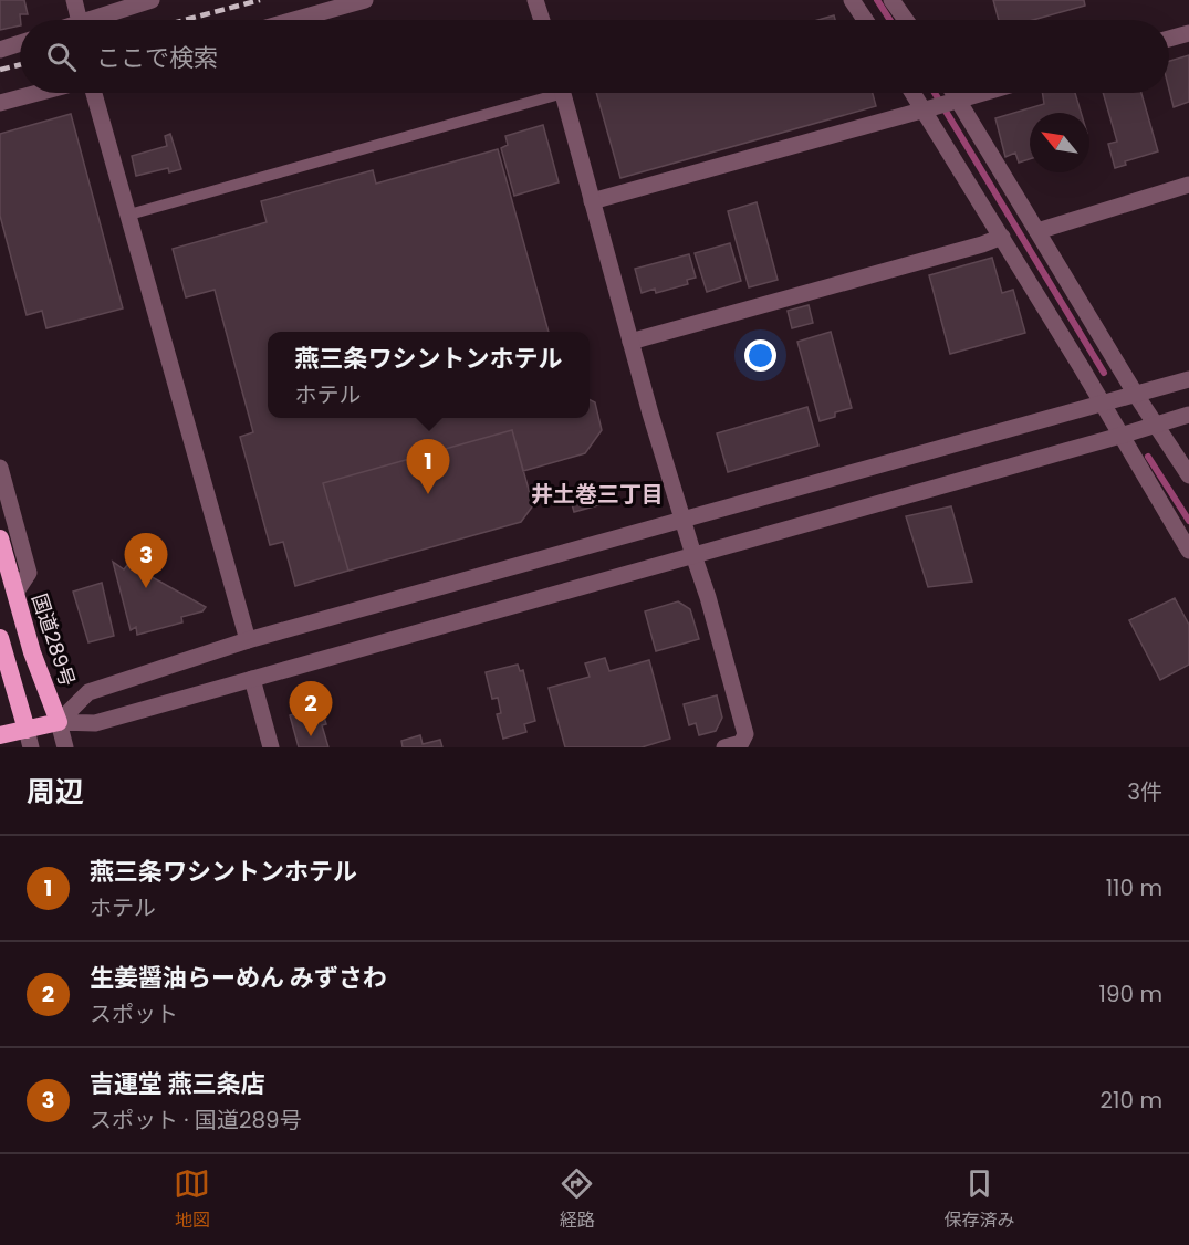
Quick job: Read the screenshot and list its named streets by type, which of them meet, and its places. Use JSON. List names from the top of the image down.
{
  "streets": {
    "highway": ["国道289号"]
  },
  "districts": ["井土巻三丁目"],
  "north": "top left",
  "page": {
    "search": "ここで検索",
    "popup": ["燕三条ワシントンホテル", "ホテル"],
    "pins": ["1", "3", "2"],
    "heading": ["周辺", "3件"],
    "list": [
      {
        "mark": "1",
        "name": "燕三条ワシントンホテル",
        "note": "ホテル",
        "value": "110 m"
      },
      {
        "mark": "2",
        "name": "生姜醤油らーめん みずさわ",
        "note": "スポット",
        "value": "190 m"
      },
      {
        "mark": "3",
        "name": "吉運堂 燕三条店",
        "note": "スポット · 国道289号",
        "value": "210 m"
      }
    ],
    "nav": ["地図", "経路", "保存済み"]
  }
}
